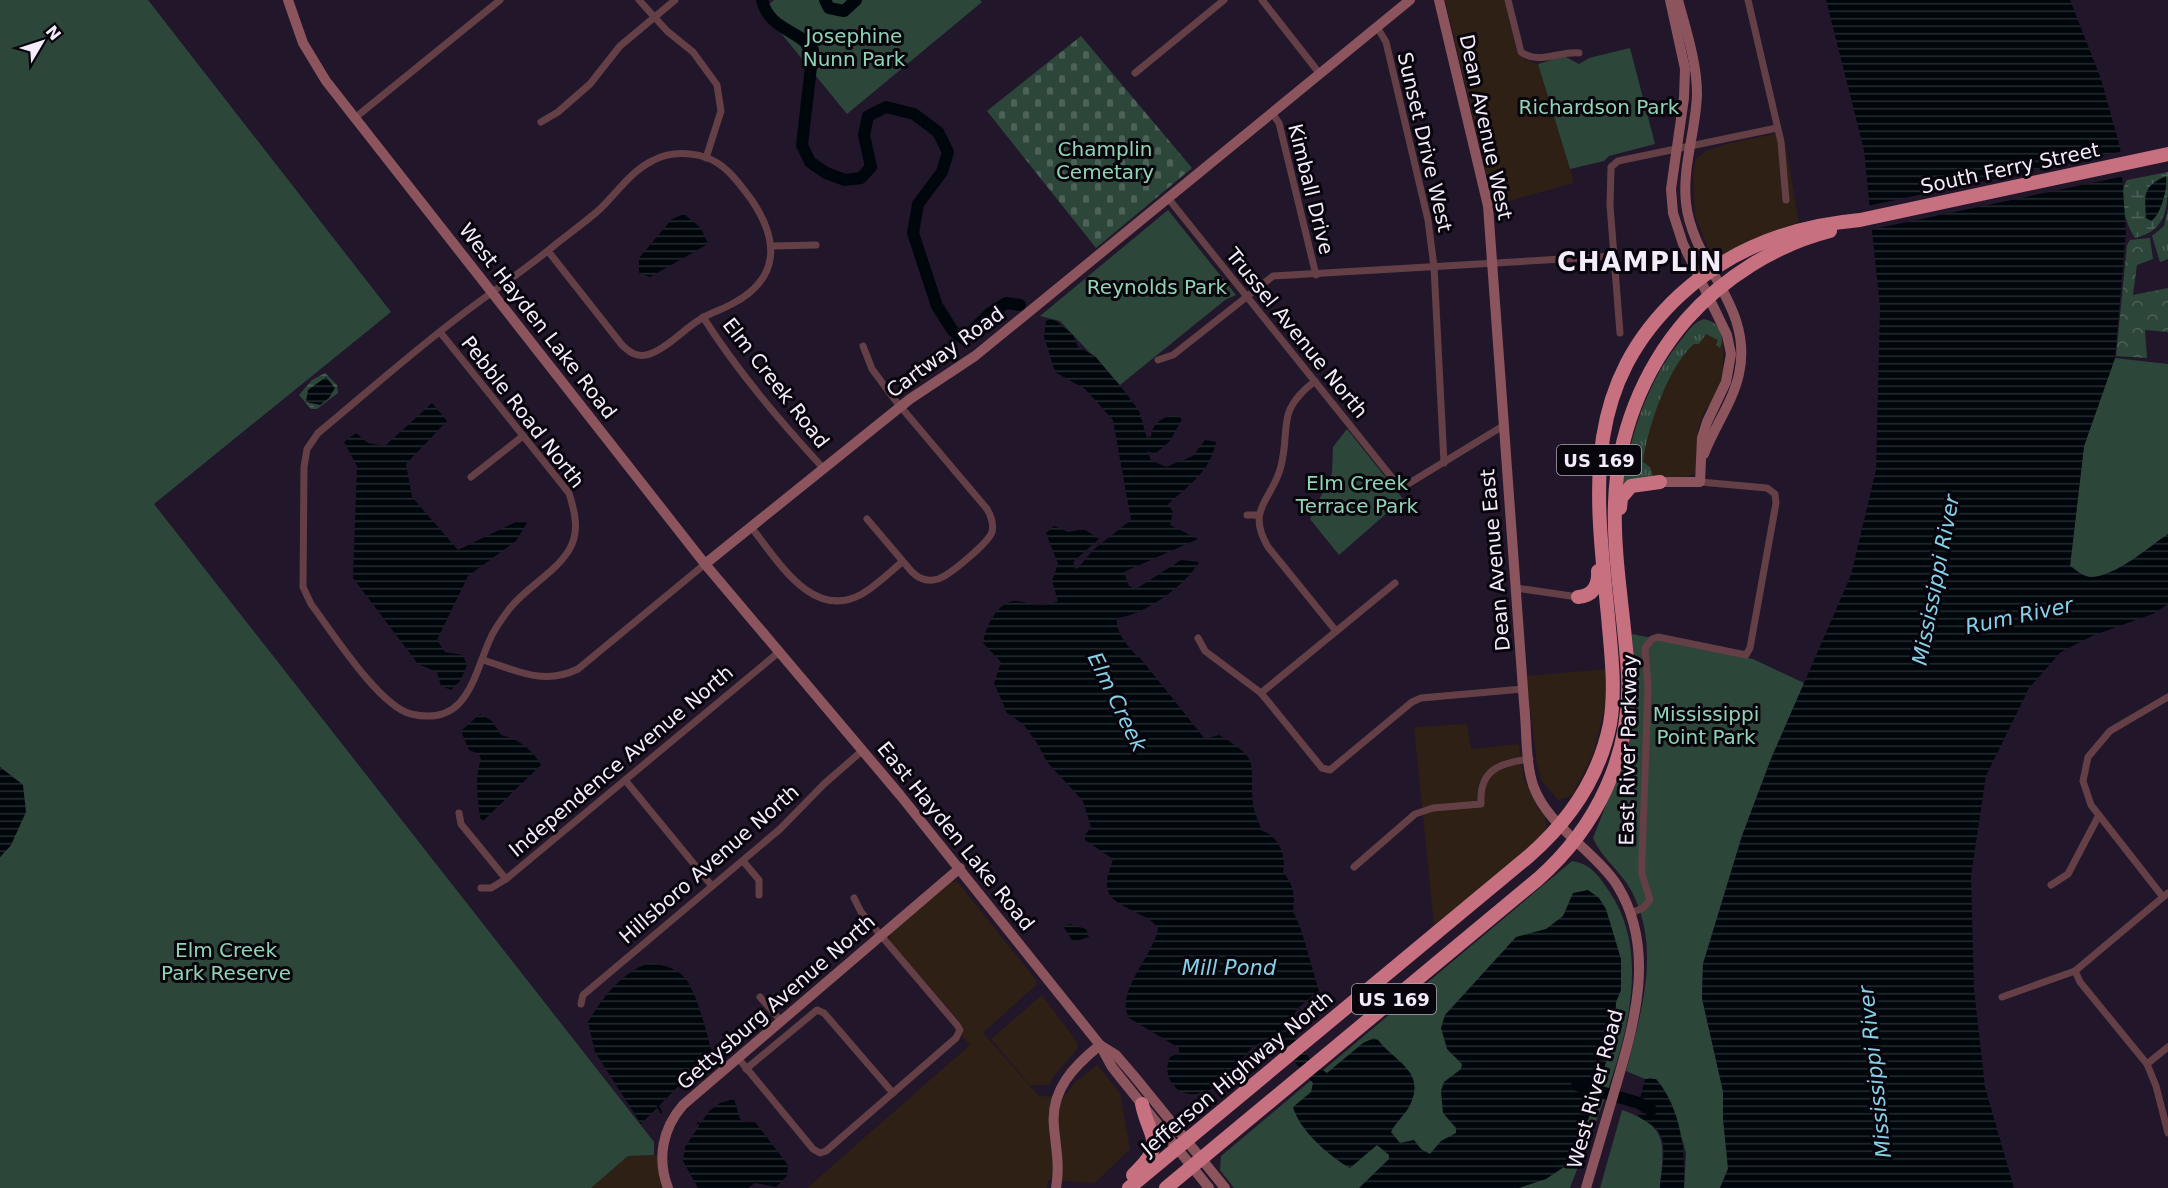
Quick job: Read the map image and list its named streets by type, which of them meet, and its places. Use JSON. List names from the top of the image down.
{
  "streets": {
    "highway": ["South Ferry Street", "US 169", "Jefferson Highway North"],
    "street": [
      "Dean Avenue West",
      "Sunset Drive West",
      "Kimball Drive",
      "West Hayden Lake Road",
      "Trussel Avenue North",
      "Cartway Road",
      "Elm Creek Road",
      "Pebble Road North",
      "Dean Avenue East",
      "East River Parkway",
      "Independence Avenue North",
      "East Hayden Lake Road",
      "Hillsboro Avenue North",
      "Gettysburg Avenue North",
      "West River Road"
    ]
  },
  "crossings": [
    ["Dean Avenue West", "Dean Avenue East"],
    ["Sunset Drive West", "Trussel Avenue North"],
    ["Sunset Drive West", "Cartway Road"],
    ["South Ferry Street", "US 169"],
    ["Kimball Drive", "Cartway Road"],
    ["West Hayden Lake Road", "Cartway Road"],
    ["West Hayden Lake Road", "Pebble Road North"],
    ["West Hayden Lake Road", "Independence Avenue North"],
    ["West Hayden Lake Road", "East Hayden Lake Road"],
    ["Trussel Avenue North", "Cartway Road"],
    ["Cartway Road", "Elm Creek Road"],
    ["Cartway Road", "Pebble Road North"],
    ["Elm Creek Road", "Pebble Road North"],
    ["US 169", "Dean Avenue East"],
    ["US 169", "Jefferson Highway North"],
    ["Dean Avenue East", "Jefferson Highway North"],
    ["Dean Avenue East", "West River Road"],
    ["East River Parkway", "West River Road"],
    ["Independence Avenue North", "East Hayden Lake Road"],
    ["East Hayden Lake Road", "Hillsboro Avenue North"],
    ["East Hayden Lake Road", "Gettysburg Avenue North"],
    ["East Hayden Lake Road", "Jefferson Highway North"],
    ["Jefferson Highway North", "West River Road"]
  ],
  "districts": ["CHAMPLIN"],
  "water": [
    "Mississippi River",
    "Rum River",
    "Elm Creek",
    "Mill Pond"
  ],
  "parks": [
    "Josephine Nunn Park",
    "Richardson Park",
    "Champlin Cemetary",
    "Reynolds Park",
    "Elm Creek Terrace Park",
    "Mississippi Point Park",
    "Elm Creek Park Reserve"
  ],
  "north": "top right"
}
